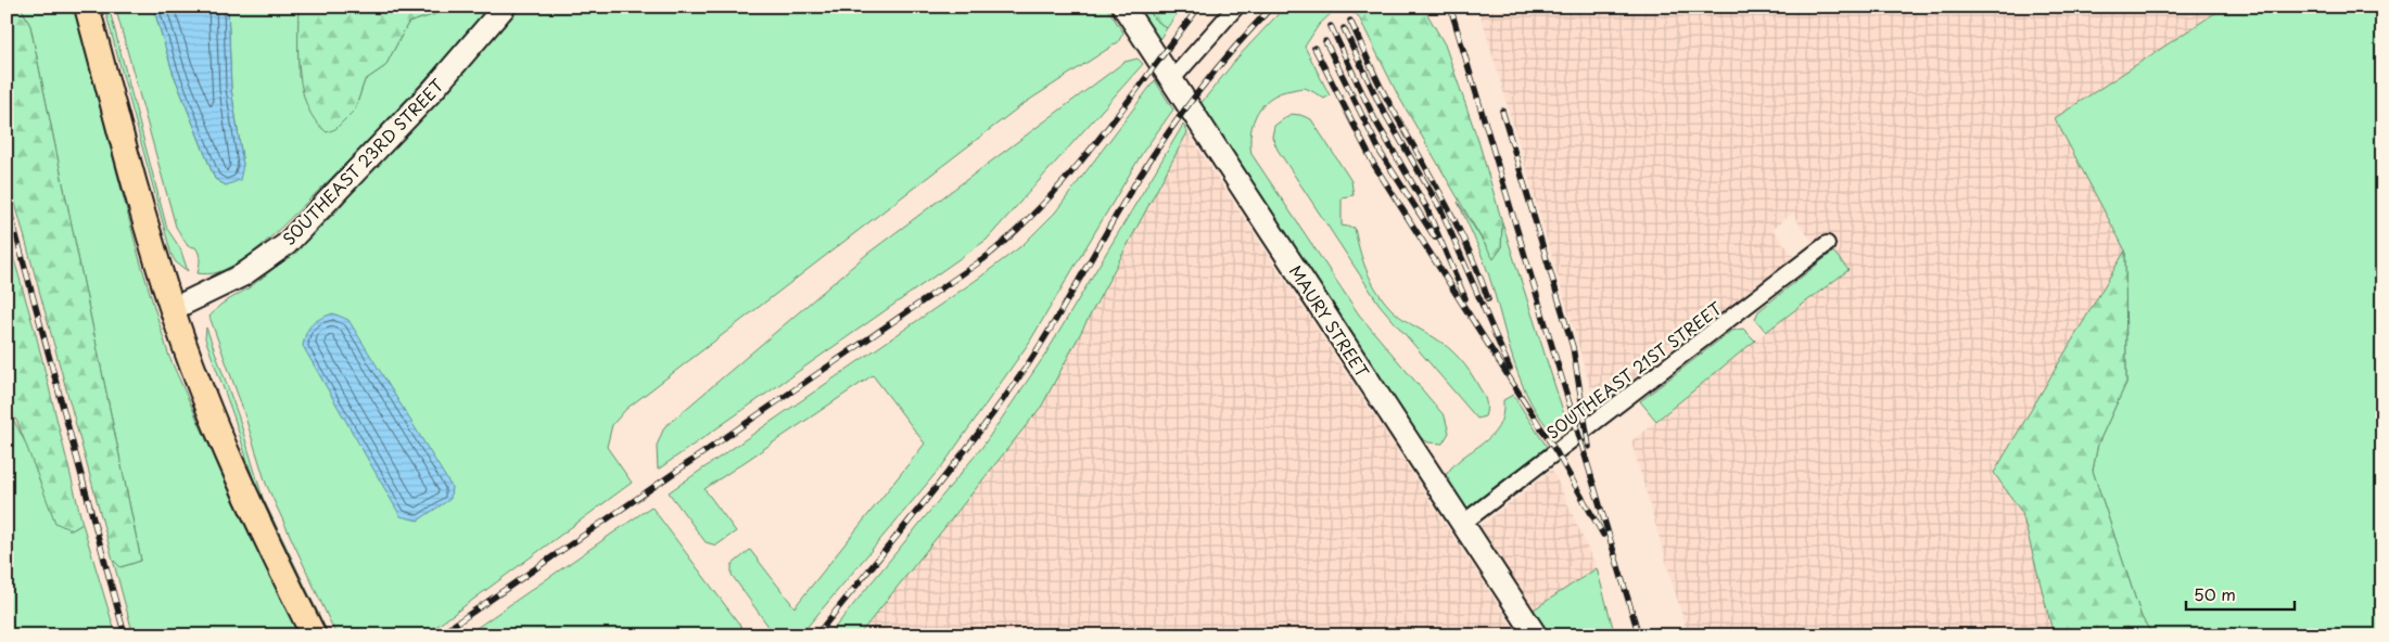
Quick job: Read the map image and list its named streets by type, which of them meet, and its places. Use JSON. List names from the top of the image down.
{
  "streets": {
    "main road": ["SOUTHEAST 23RD STREET", "MAURY STREET"],
    "street": ["SOUTHEAST 21ST STREET"]
  },
  "crossings": [
    ["MAURY STREET", "SOUTHEAST 21ST STREET"]
  ],
  "scale_bar": "50 m"
}
